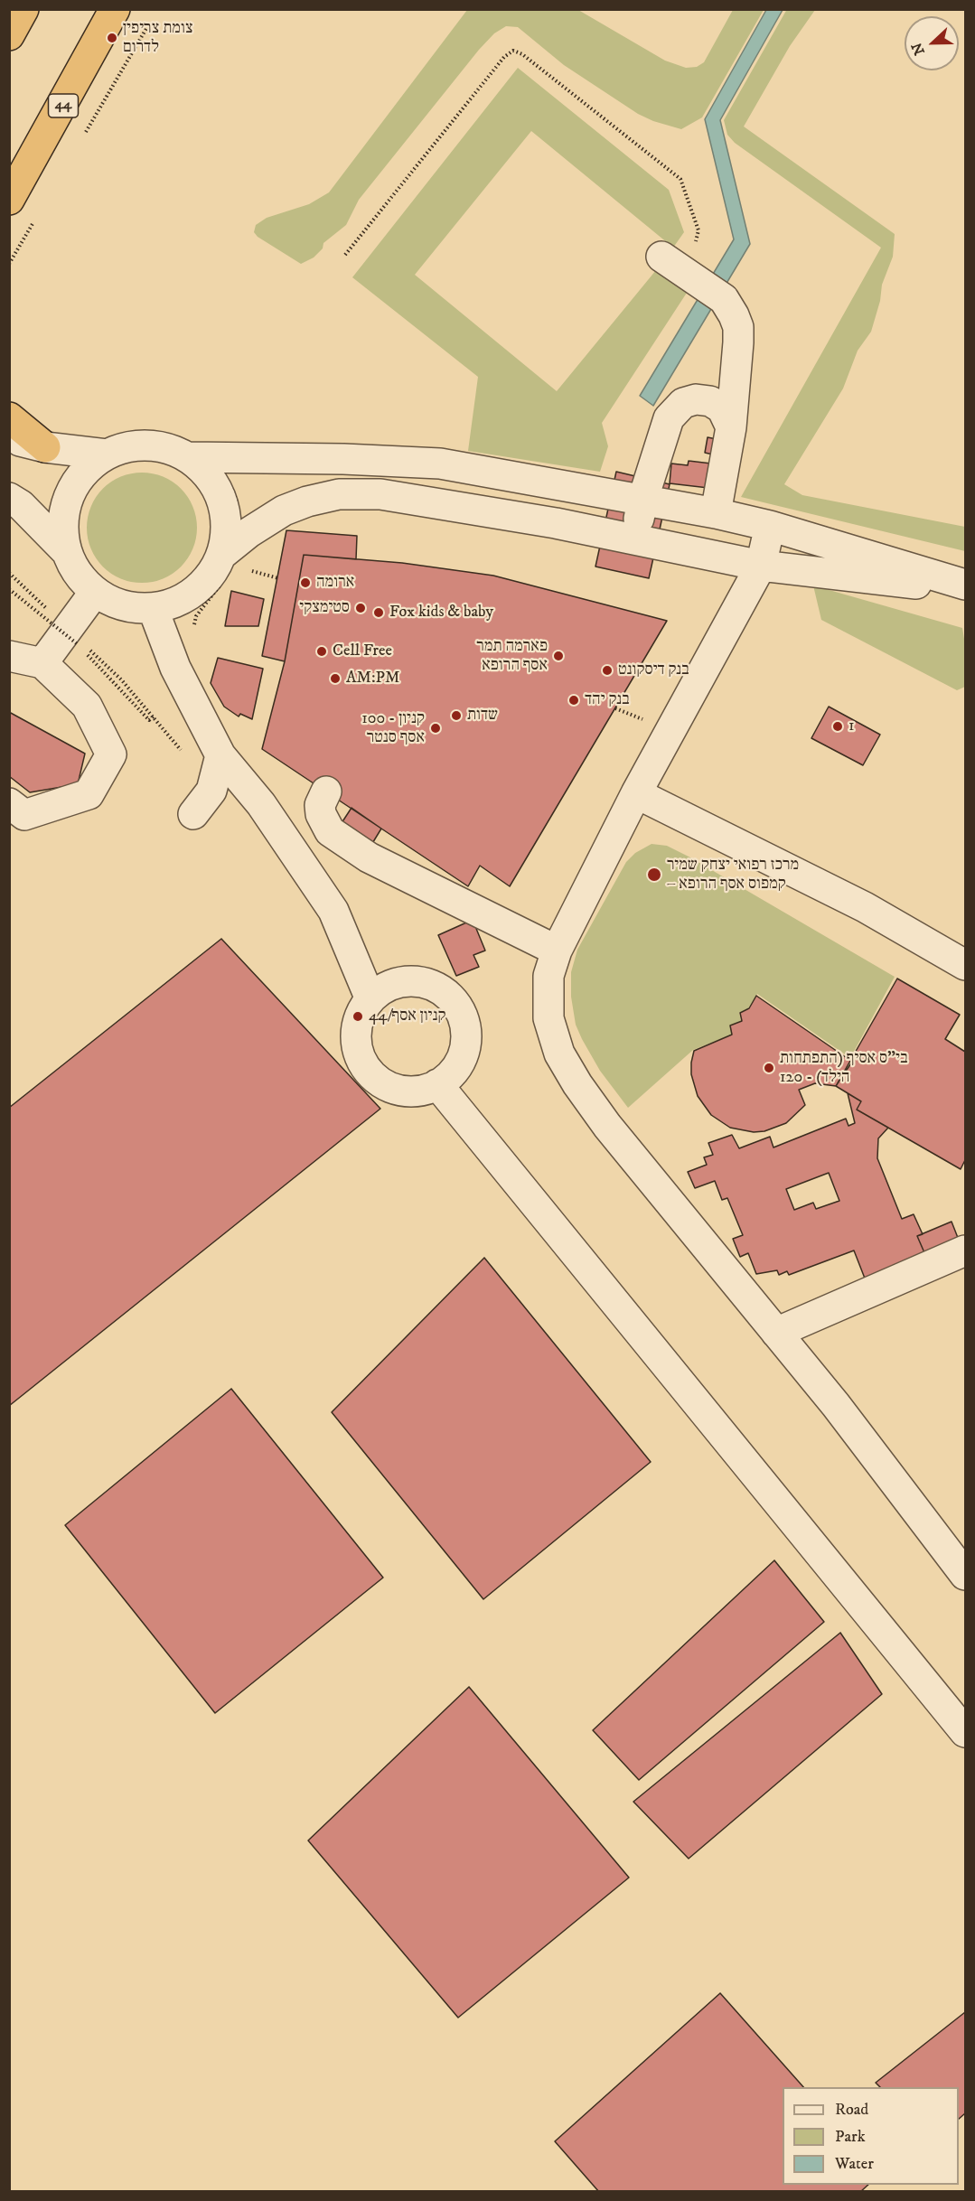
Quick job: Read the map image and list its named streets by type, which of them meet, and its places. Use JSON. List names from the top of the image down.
{
  "streets": {
    "highway": ["44"]
  },
  "places": [
    "צומת צריפין לדרום",
    "ארומה",
    "סטימצקי",
    "Fox kids & baby",
    "Cell Free",
    "פארמה תמר אסף הרופא",
    "בנק דיסקונט",
    "AM:PM",
    "בנק יהד",
    "שדות",
    "1",
    "100 - קניון אסף סנטר",
    "מרכז רפואי יצחק שמיר – קמפוס אסף הרופא",
    "קניון אסף/44",
    "בי\"ס אסיף (התפתחות הילד) - 120"
  ],
  "legend": ["Road", "Park", "Water"],
  "north": "left"
}
